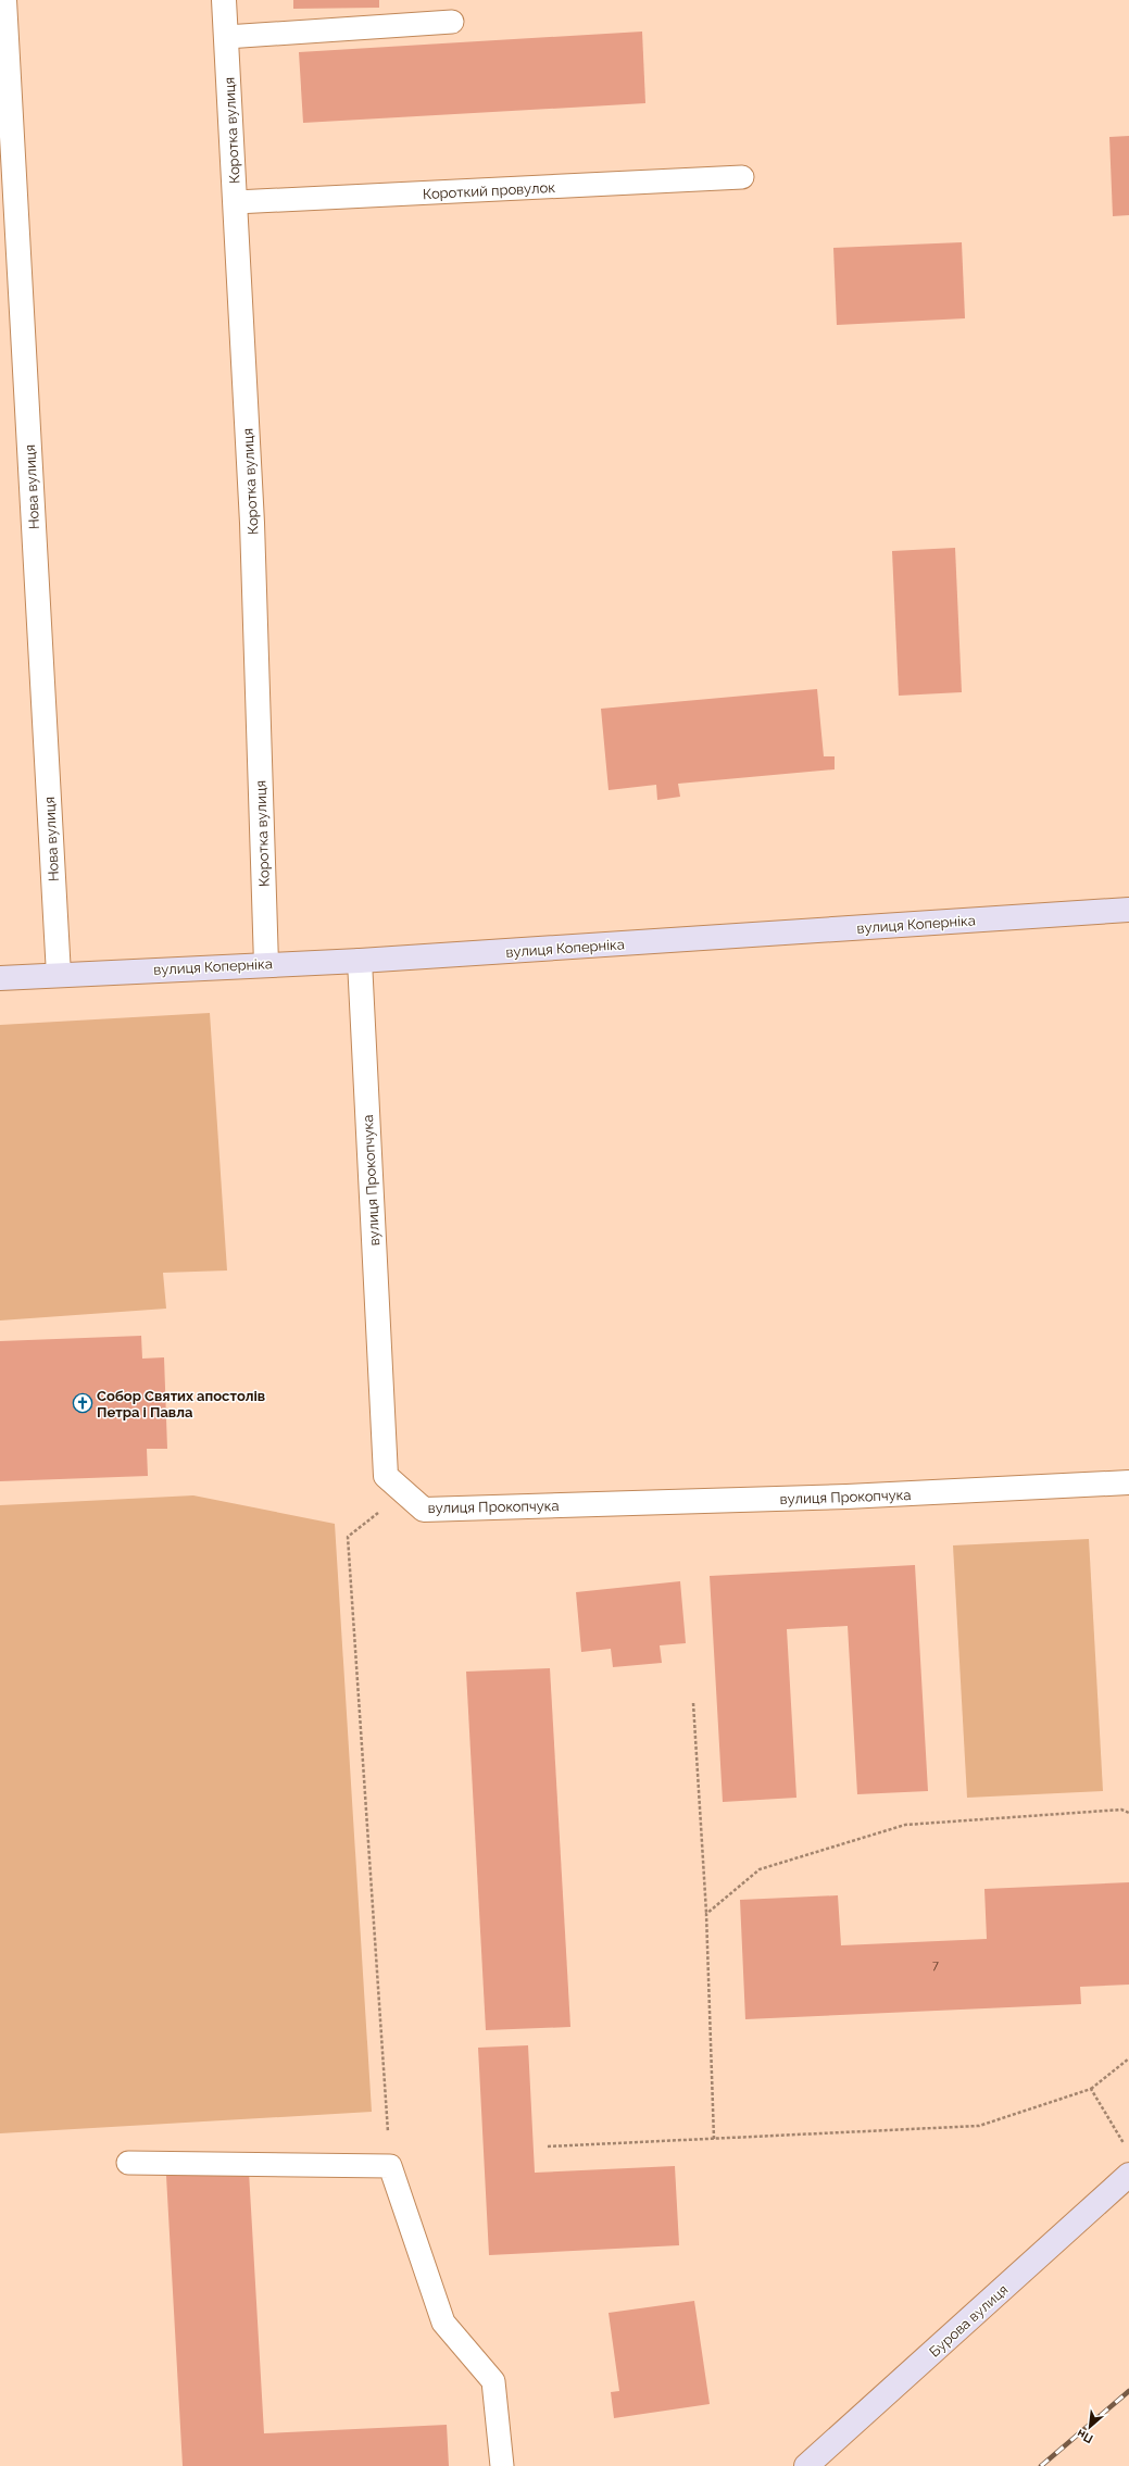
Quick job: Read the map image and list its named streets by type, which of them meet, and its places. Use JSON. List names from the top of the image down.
{
  "streets": {
    "main road": ["вулиця Коперніка", "Бурова вулиця"],
    "street": ["Коротка вулиця", "Нова вулиця", "вулиця Прокопчука"],
    "lane": ["Короткий провулок"]
  },
  "crossings": [
    ["Коротка вулиця", "Короткий провулок"],
    ["Коротка вулиця", "вулиця Коперніка"],
    ["Нова вулиця", "вулиця Коперніка"],
    ["вулиця Коперніка", "вулиця Прокопчука"]
  ],
  "places": {
    "church": ["Собор Святих апостолів Петра і Павла"]
  },
  "house_numbers": ["7"],
  "north": "bottom left"
}
